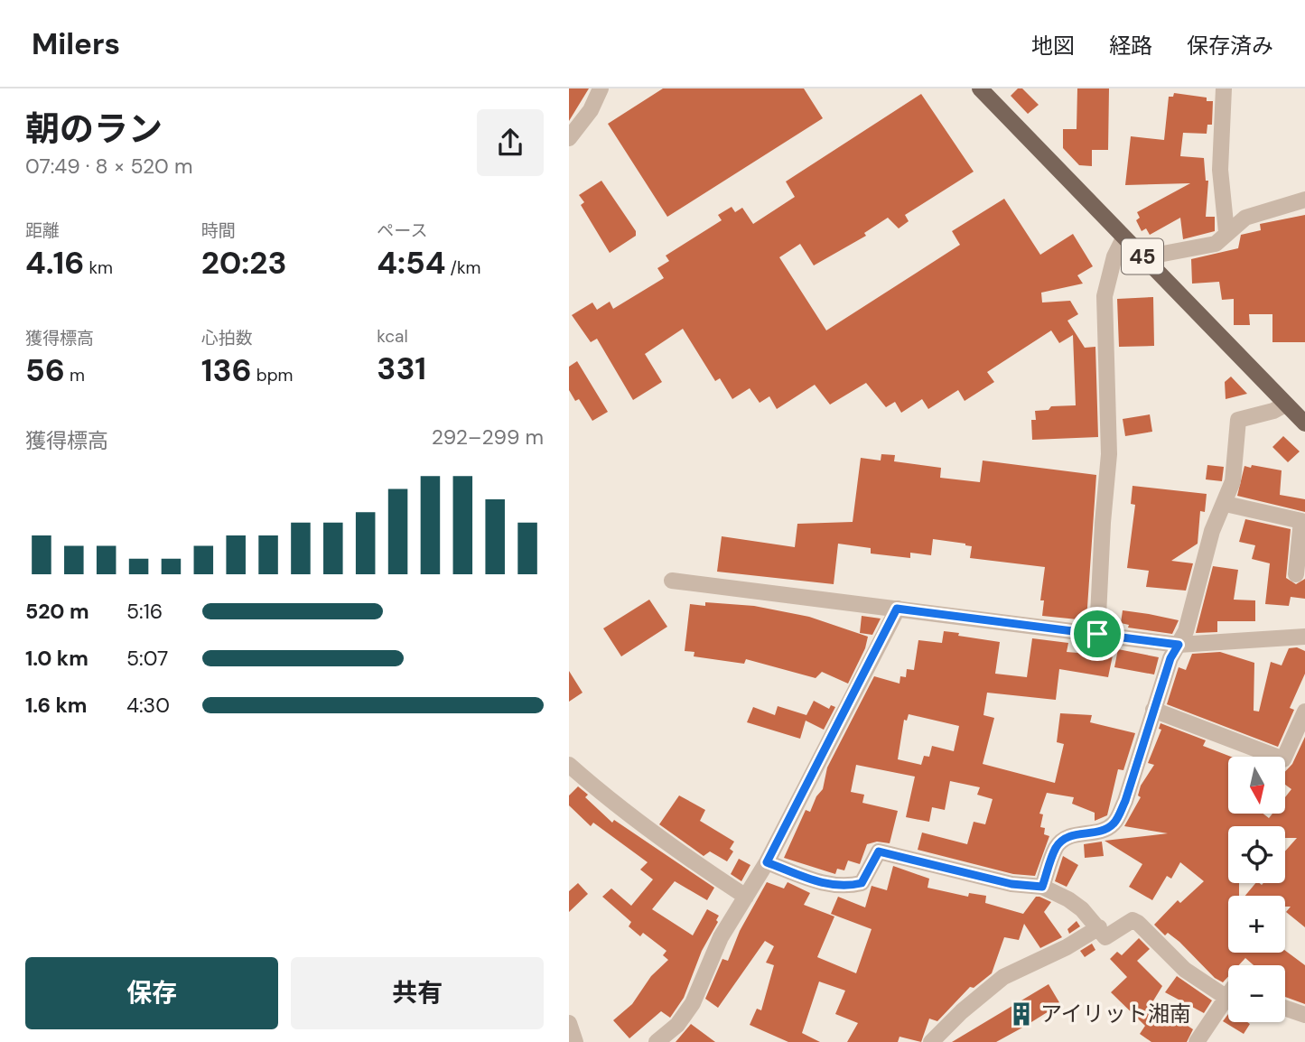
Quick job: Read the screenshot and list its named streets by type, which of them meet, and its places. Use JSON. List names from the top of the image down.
{
  "streets": {
    "main road": ["45"]
  },
  "places": {
    "building": ["アイリット湘南"]
  },
  "north": "bottom",
  "page": {
    "header": "Milers",
    "nav": ["地図", "経路", "保存済み"],
    "heading": ["朝のラン", "07:49 · 8 × 520 m"],
    "stats": [
      ["距離", "4.16 km"],
      ["時間", "20:23"],
      ["ペース", "4:54 /km"],
      ["獲得標高", "56 m"],
      ["心拍数", "136 bpm"],
      ["kcal", "331"]
    ],
    "chart": ["獲得標高", "292–299 m"],
    "list": [
      {
        "name": "520 m",
        "note": "5:16"
      },
      {
        "name": "1.0 km",
        "note": "5:07"
      },
      {
        "name": "1.6 km",
        "note": "4:30"
      }
    ],
    "map_buttons": ["+", "−"],
    "buttons": ["保存", "共有"]
  }
}
